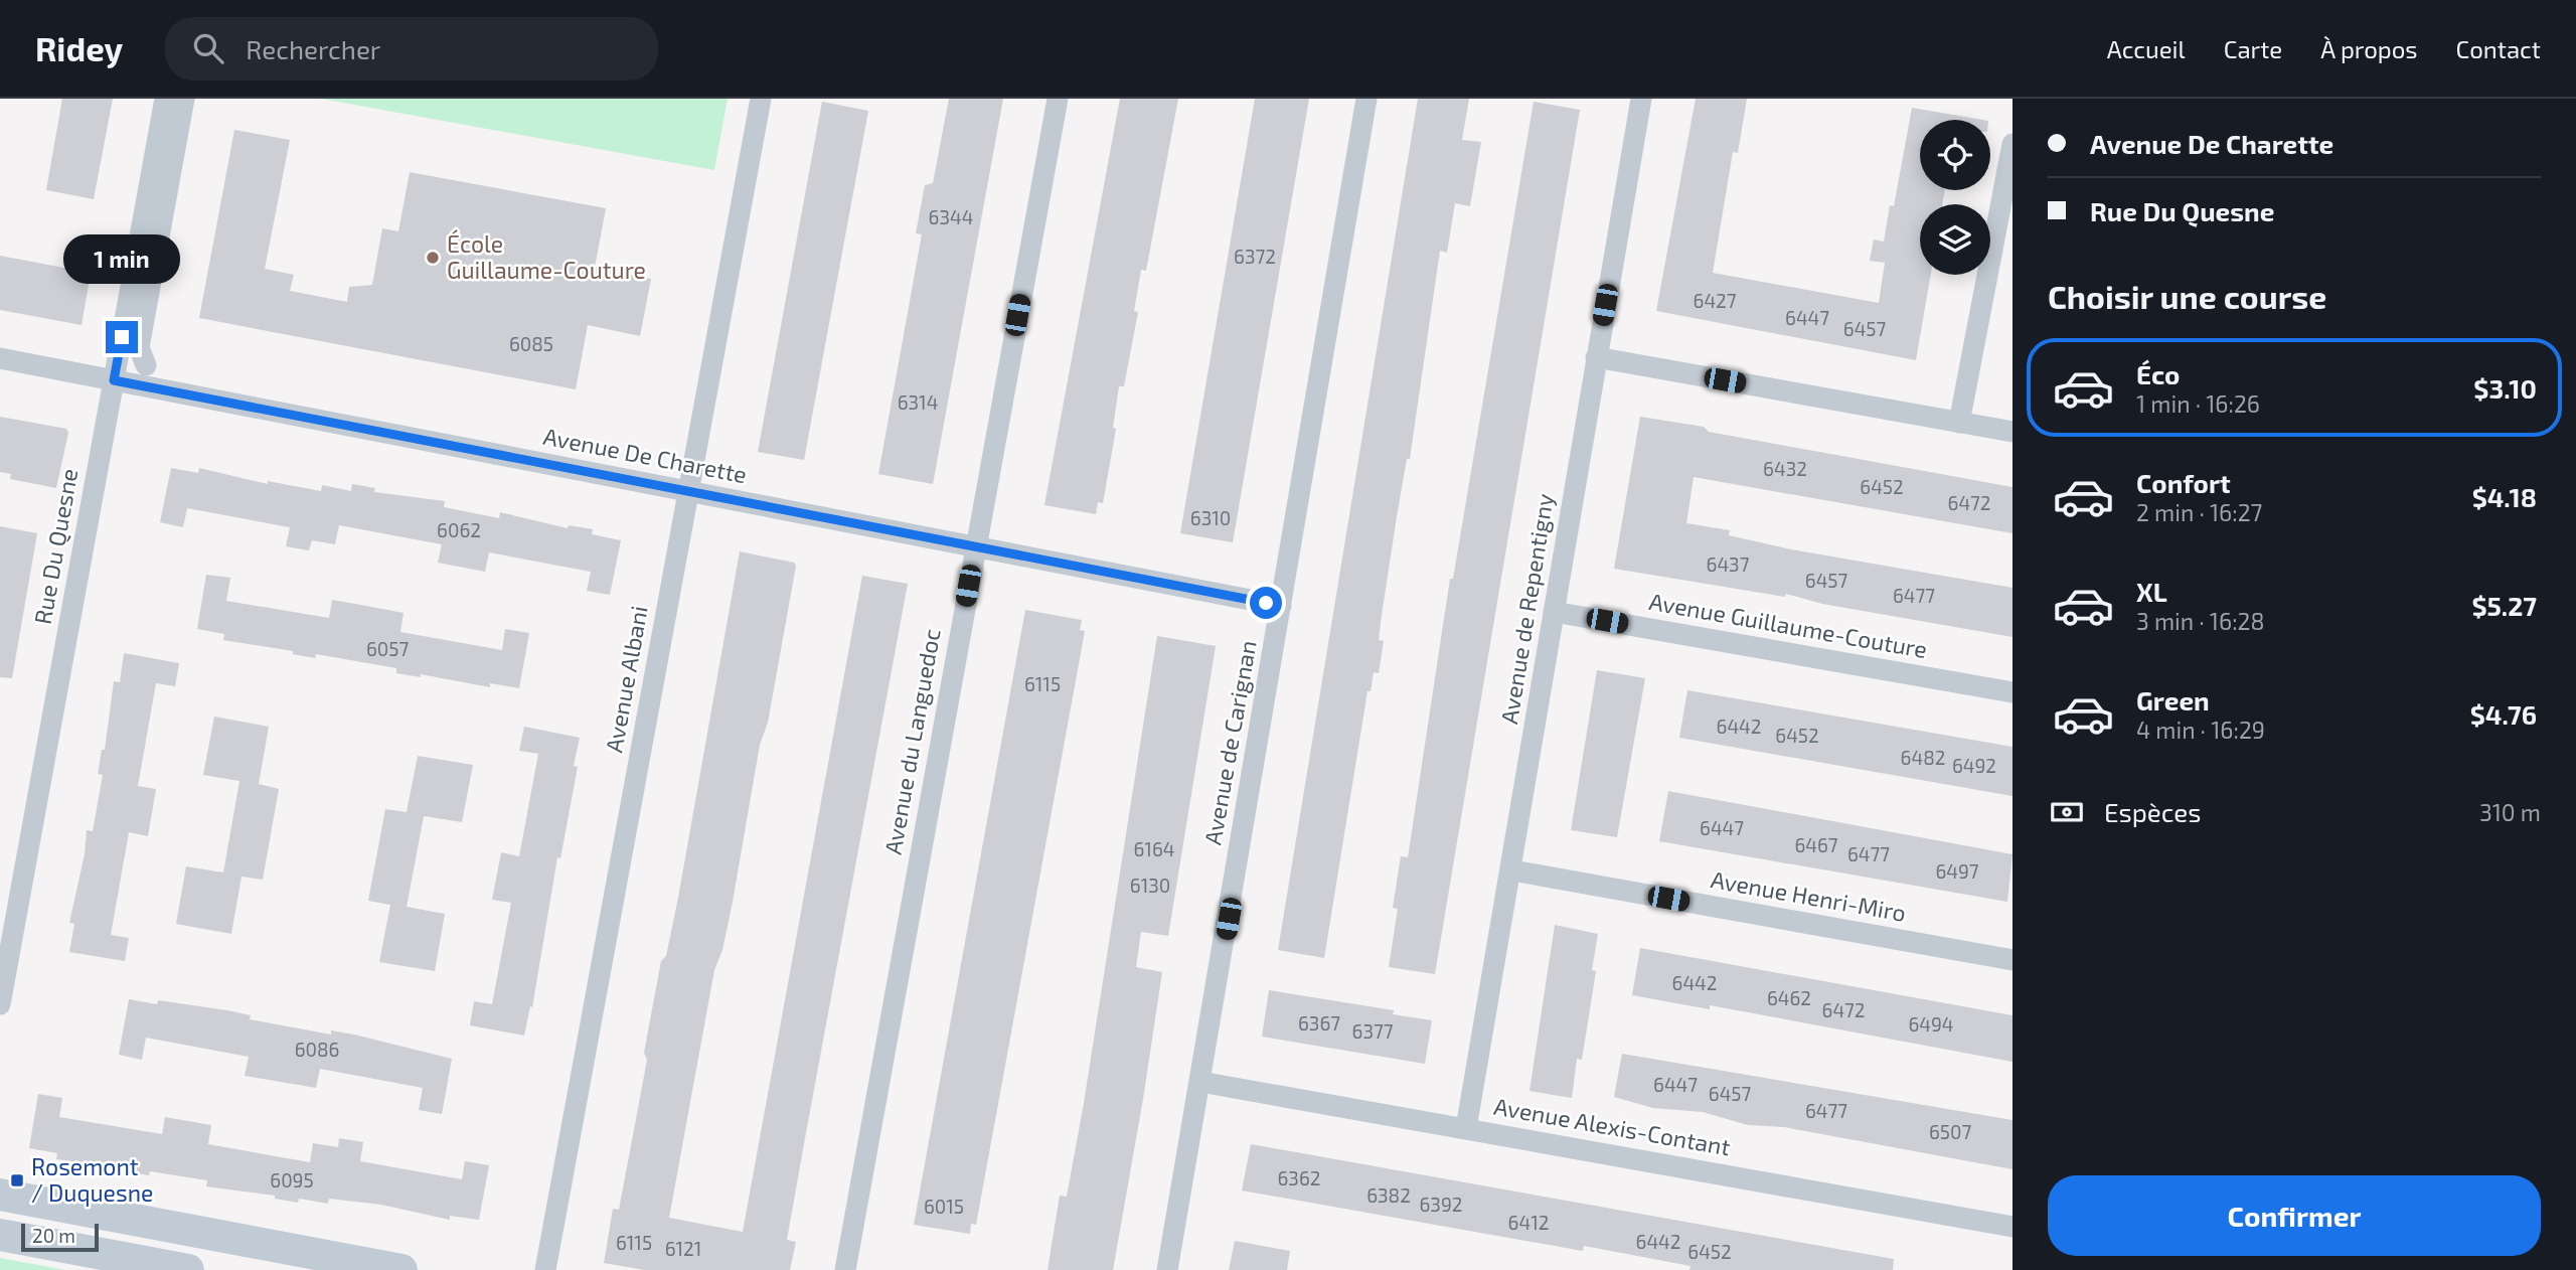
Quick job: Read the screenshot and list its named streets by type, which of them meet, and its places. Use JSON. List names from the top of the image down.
{
  "streets": {
    "street": [
      "Avenue De Charette",
      "Rue Du Quesne",
      "Avenue de Repentigny",
      "Avenue Guillaume-Couture",
      "Avenue Albani",
      "Avenue du Languedoc",
      "Avenue de Carignan",
      "Avenue Henri-Miro",
      "Avenue Alexis-Contant"
    ]
  },
  "crossings": [
    ["Avenue De Charette", "Rue Du Quesne"],
    ["Avenue De Charette", "Avenue Albani"],
    ["Avenue De Charette", "Avenue du Languedoc"],
    ["Avenue De Charette", "Avenue de Carignan"],
    ["Avenue de Repentigny", "Avenue Guillaume-Couture"],
    ["Avenue de Repentigny", "Avenue Henri-Miro"],
    ["Avenue de Repentigny", "Avenue Alexis-Contant"],
    ["Avenue de Carignan", "Avenue Alexis-Contant"]
  ],
  "places": {
    "other": ["École Guillaume-Couture"],
    "transit": ["Rosemont / Duquesne"]
  },
  "house_numbers": [
    "6344",
    "6372",
    "6427",
    "6447",
    "6457",
    "6085",
    "6314",
    "6432",
    "6452",
    "6472",
    "6310",
    "6062",
    "6437",
    "6457",
    "6477",
    "6057",
    "6115",
    "6442",
    "6452",
    "6482",
    "6492",
    "6447",
    "6467",
    "6164",
    "6477",
    "6497",
    "6130",
    "6442",
    "6462",
    "6472",
    "6367",
    "6494",
    "6377",
    "6086",
    "6447",
    "6457",
    "6477",
    "6507",
    "6362",
    "6095",
    "6382",
    "6392",
    "6015",
    "6412",
    "6442",
    "6115",
    "6121",
    "6452"
  ],
  "scale_bar": "20 m",
  "page": {
    "header": "Ridey",
    "search": "Rechercher",
    "nav": [
      "Accueil",
      "Carte",
      "À propos",
      "Contact"
    ],
    "banner": ["Avenue De Charette", "Rue Du Quesne"],
    "bubble": "1 min",
    "heading": "Choisir une course",
    "list": [
      {
        "name": "Éco",
        "note": "1 min · 16:26",
        "value": "$3.10"
      },
      {
        "name": "Confort",
        "note": "2 min · 16:27",
        "value": "$4.18"
      },
      {
        "name": "XL",
        "note": "3 min · 16:28",
        "value": "$5.27"
      },
      {
        "name": "Green",
        "note": "4 min · 16:29",
        "value": "$4.76"
      }
    ],
    "pay": ["Espèces", "310 m"],
    "buttons": "Confirmer",
    "scale": "20 m"
  }
}
